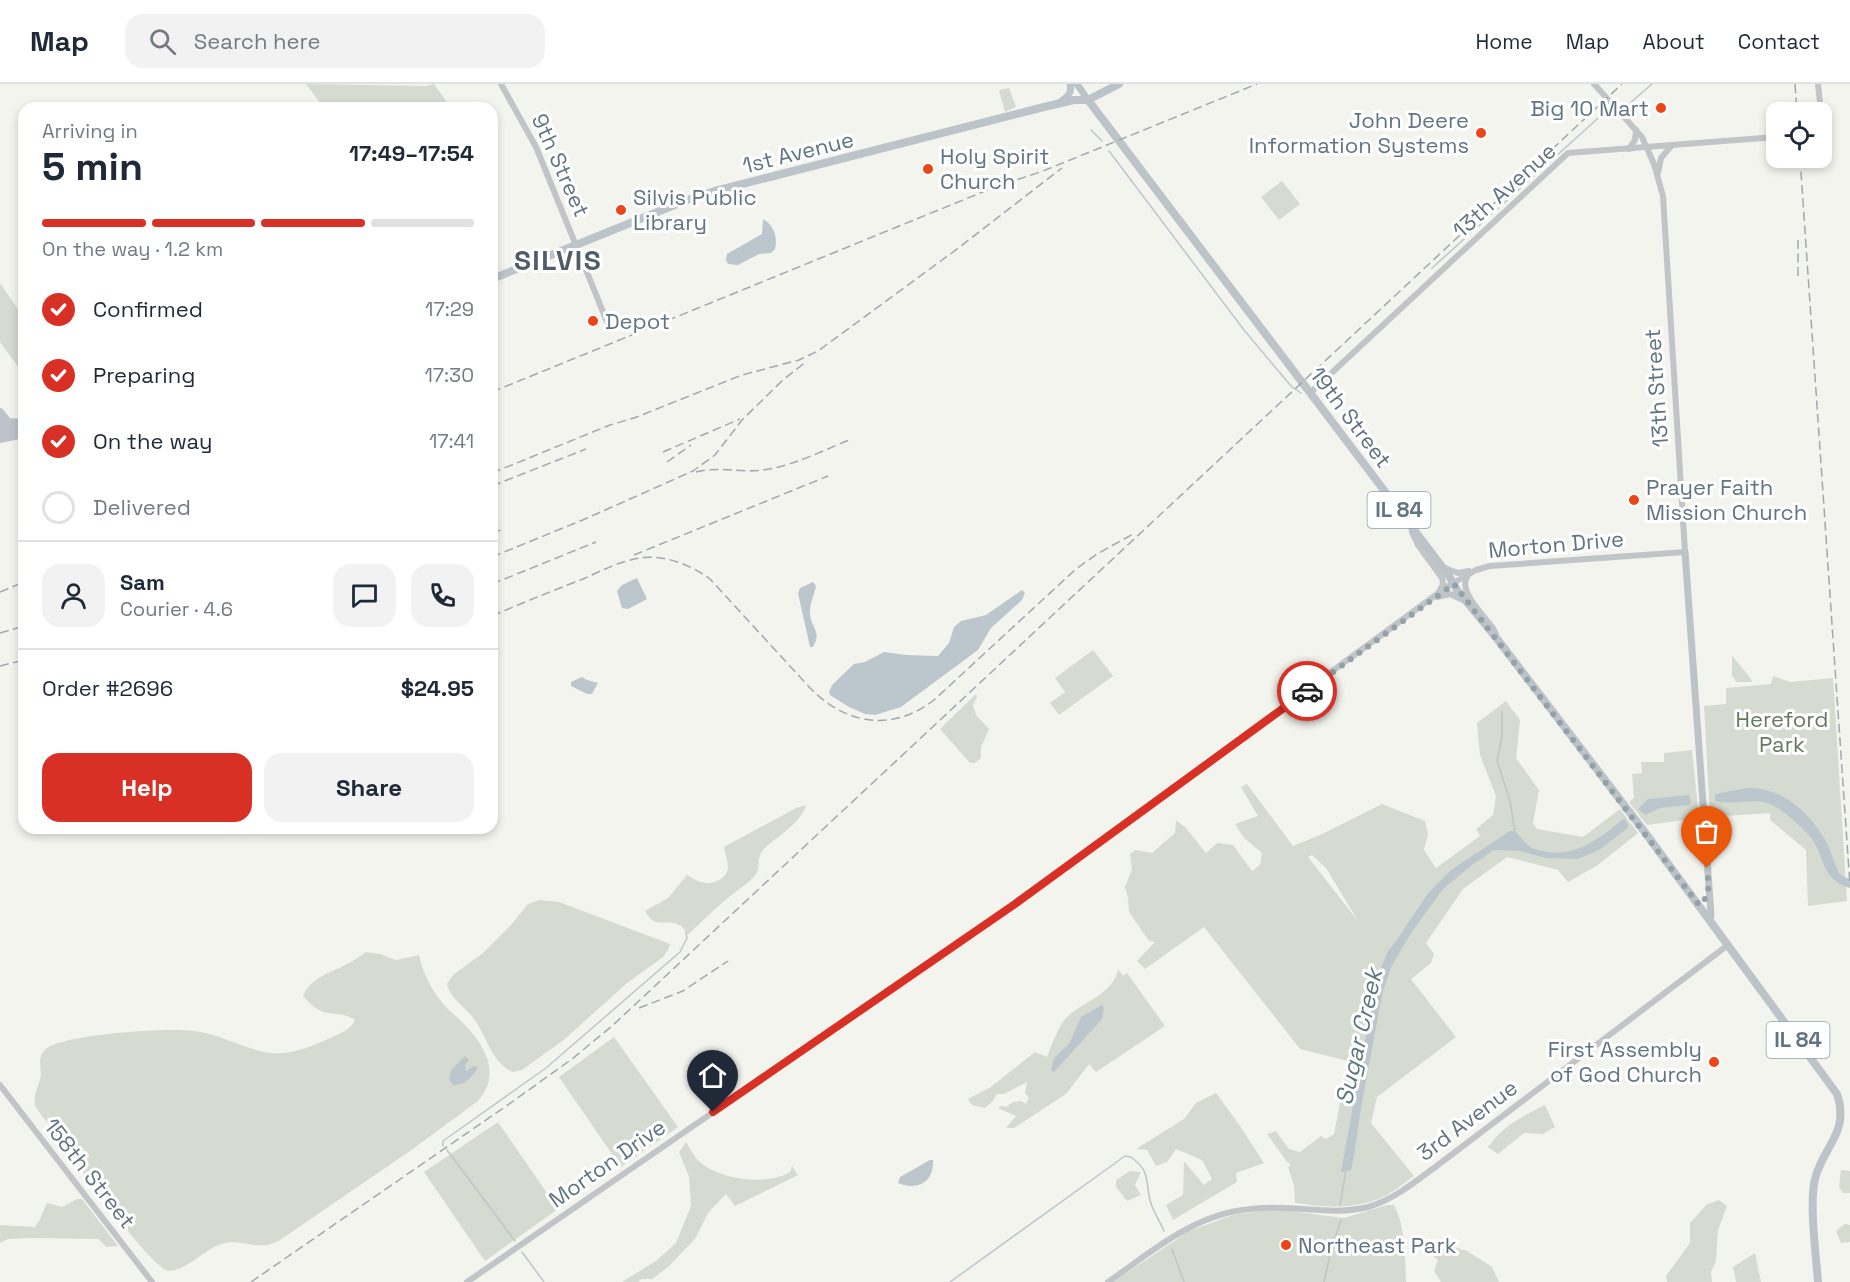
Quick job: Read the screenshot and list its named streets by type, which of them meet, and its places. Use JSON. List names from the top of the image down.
{
  "streets": {
    "main road": [
      "1st Avenue",
      "13th Street",
      "19th Street",
      "IL 84"
    ],
    "street": [
      "9th Street",
      "13th Avenue",
      "Morton Drive",
      "3rd Avenue",
      "158th Street"
    ]
  },
  "crossings": [
    ["1st Avenue", "9th Street"],
    ["1st Avenue", "19th Street"],
    ["13th Avenue", "13th Street"],
    ["13th Avenue", "19th Street"],
    ["13th Street", "19th Street"],
    ["13th Street", "Morton Drive"],
    ["19th Street", "Morton Drive"],
    ["19th Street", "3rd Avenue"]
  ],
  "districts": ["SILVIS"],
  "water": ["Sugar Creek"],
  "parks": ["Hereford Park"],
  "places": [
    "Big 10 Mart",
    "John Deere Information Systems",
    "Holy Spirit Church",
    "Silvis Public Library",
    "Depot",
    "Prayer Faith Mission Church",
    "First Assembly of God Church",
    "Northeast Park"
  ],
  "page": {
    "header": "Map",
    "search": "Search here",
    "nav": [
      "Home",
      "Map",
      "About",
      "Contact"
    ],
    "heading": ["5 min", "Arriving in", "17:49–17:54"],
    "panel": [
      "Sam",
      "Courier · 4.6",
      "Order #2696",
      "$24.95"
    ],
    "bar": "On the way · 1.2 km",
    "list": [
      ["Confirmed", "17:29"],
      ["Preparing", "17:30"],
      ["On the way", "17:41"],
      "Delivered"
    ],
    "buttons": ["Help", "Share"]
  }
}
